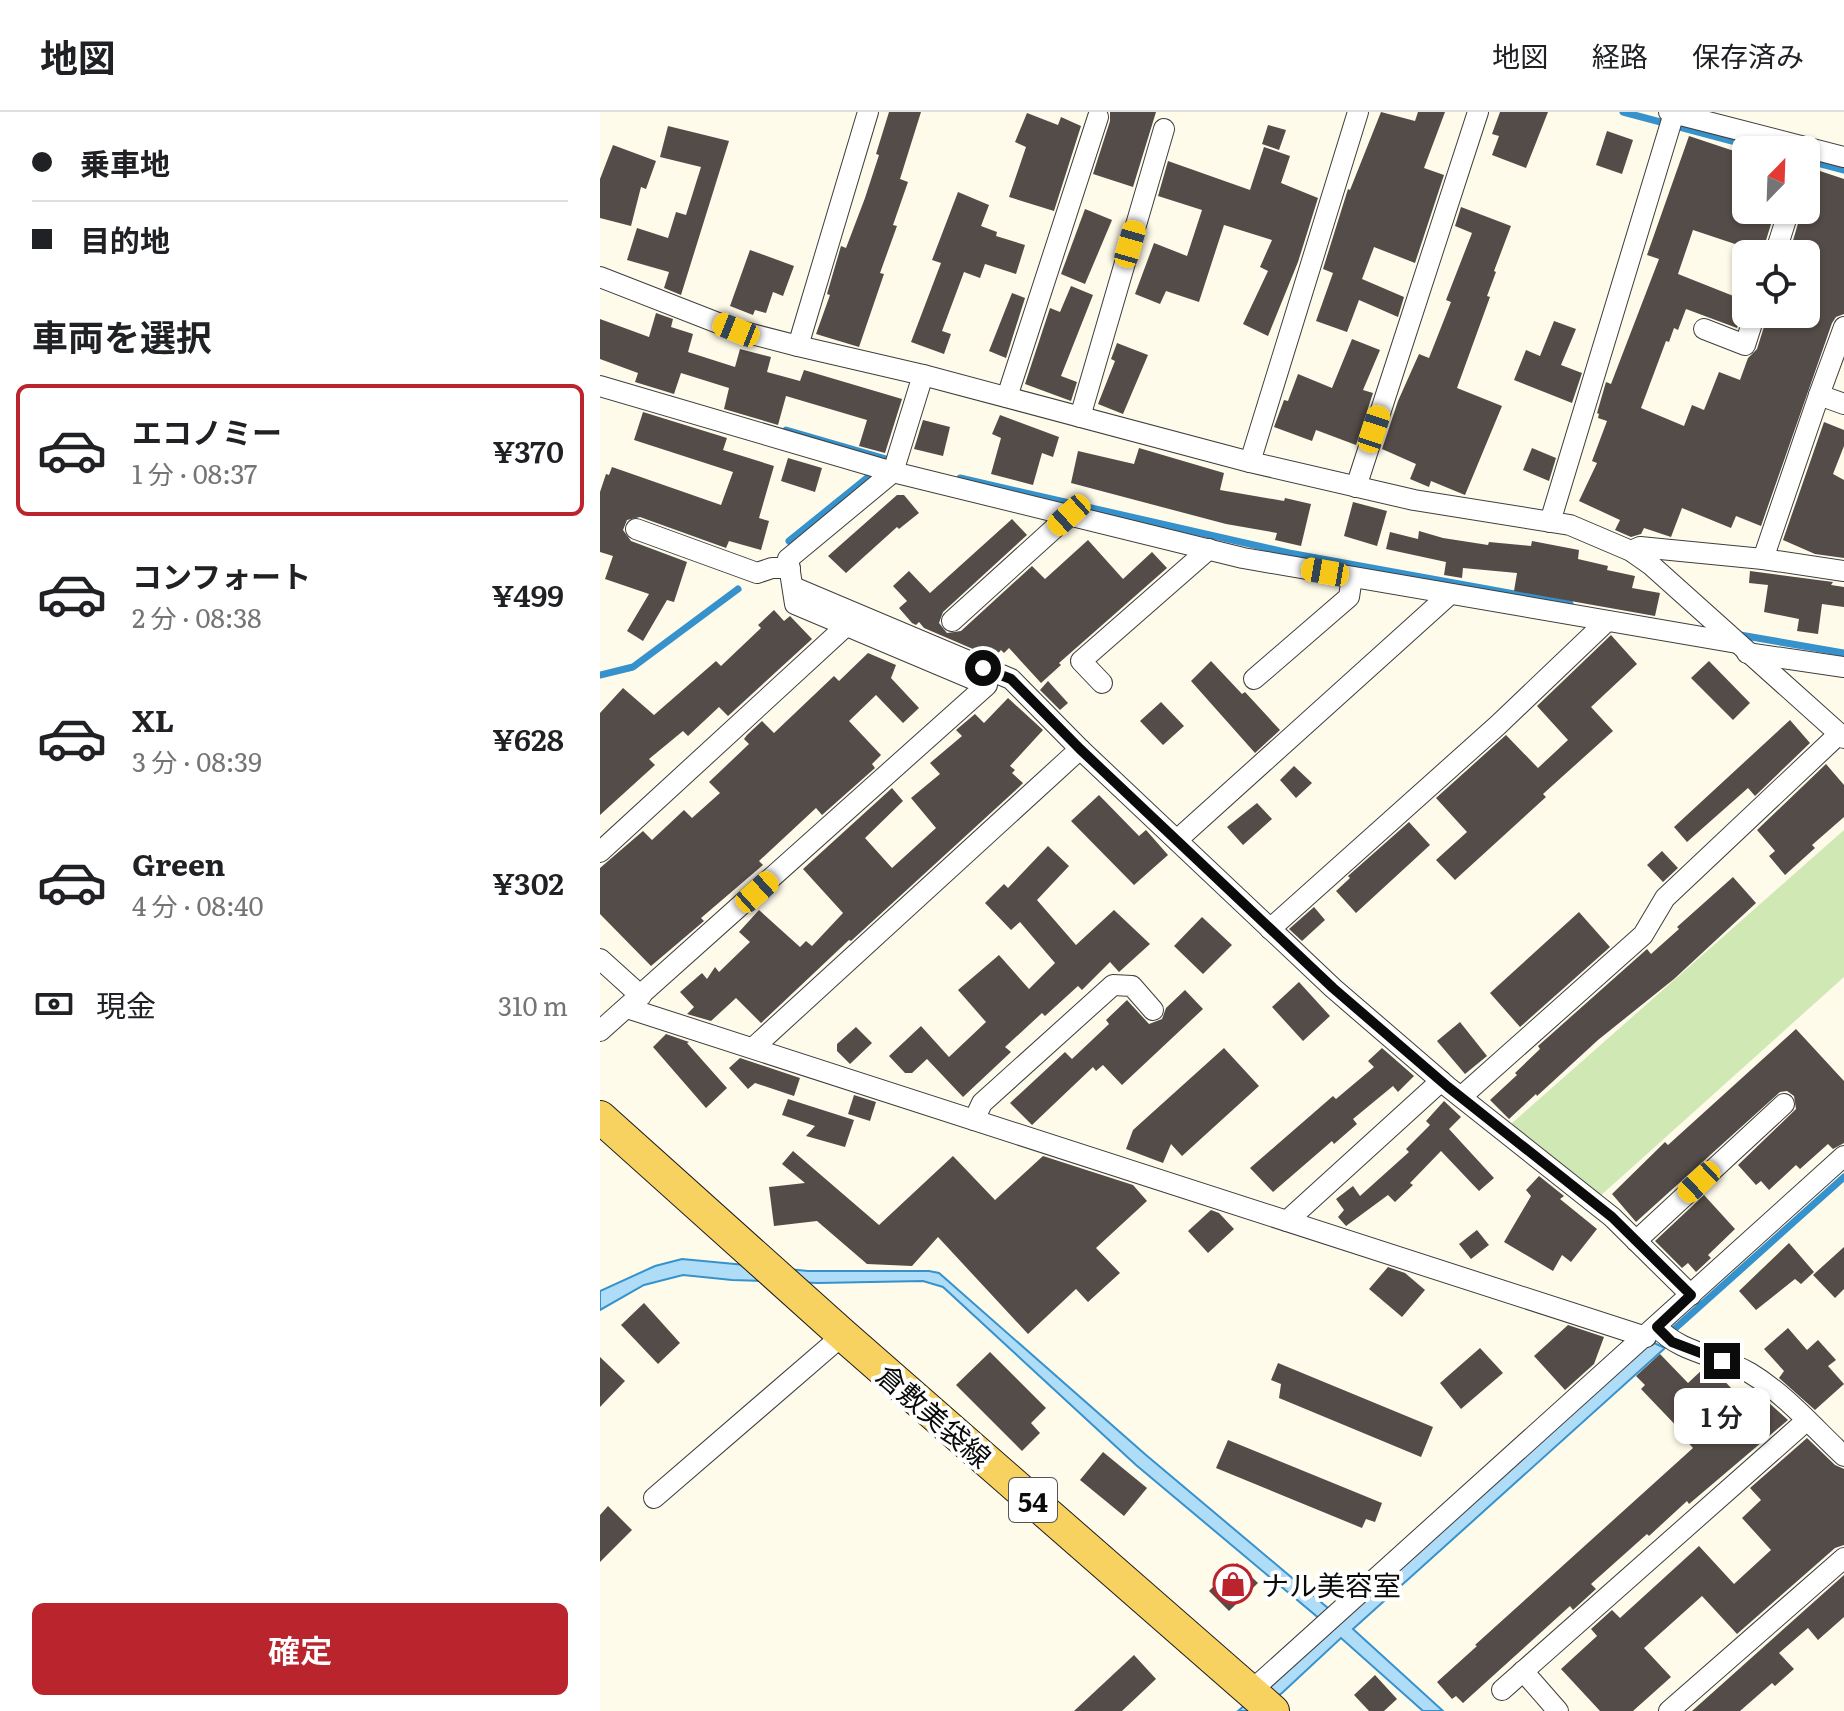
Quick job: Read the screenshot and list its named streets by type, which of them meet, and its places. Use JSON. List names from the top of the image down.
{
  "streets": {
    "main road": ["倉敷美袋線", "54"]
  },
  "places": {
    "shop": ["ナル美容室"]
  },
  "north": "top right",
  "page": {
    "header": "地図",
    "nav": ["地図", "経路", "保存済み"],
    "banner": ["乗車地", "目的地"],
    "heading": "車両を選択",
    "list": [
      {
        "name": "エコノミー",
        "note": "1 分 · 08:37",
        "value": "¥370"
      },
      {
        "name": "コンフォート",
        "note": "2 分 · 08:38",
        "value": "¥499"
      },
      {
        "name": "XL",
        "note": "3 分 · 08:39",
        "value": "¥628"
      },
      {
        "name": "Green",
        "note": "4 分 · 08:40",
        "value": "¥302"
      }
    ],
    "pay": ["現金", "310 m"],
    "bubble": "1 分",
    "buttons": "確定"
  }
}
